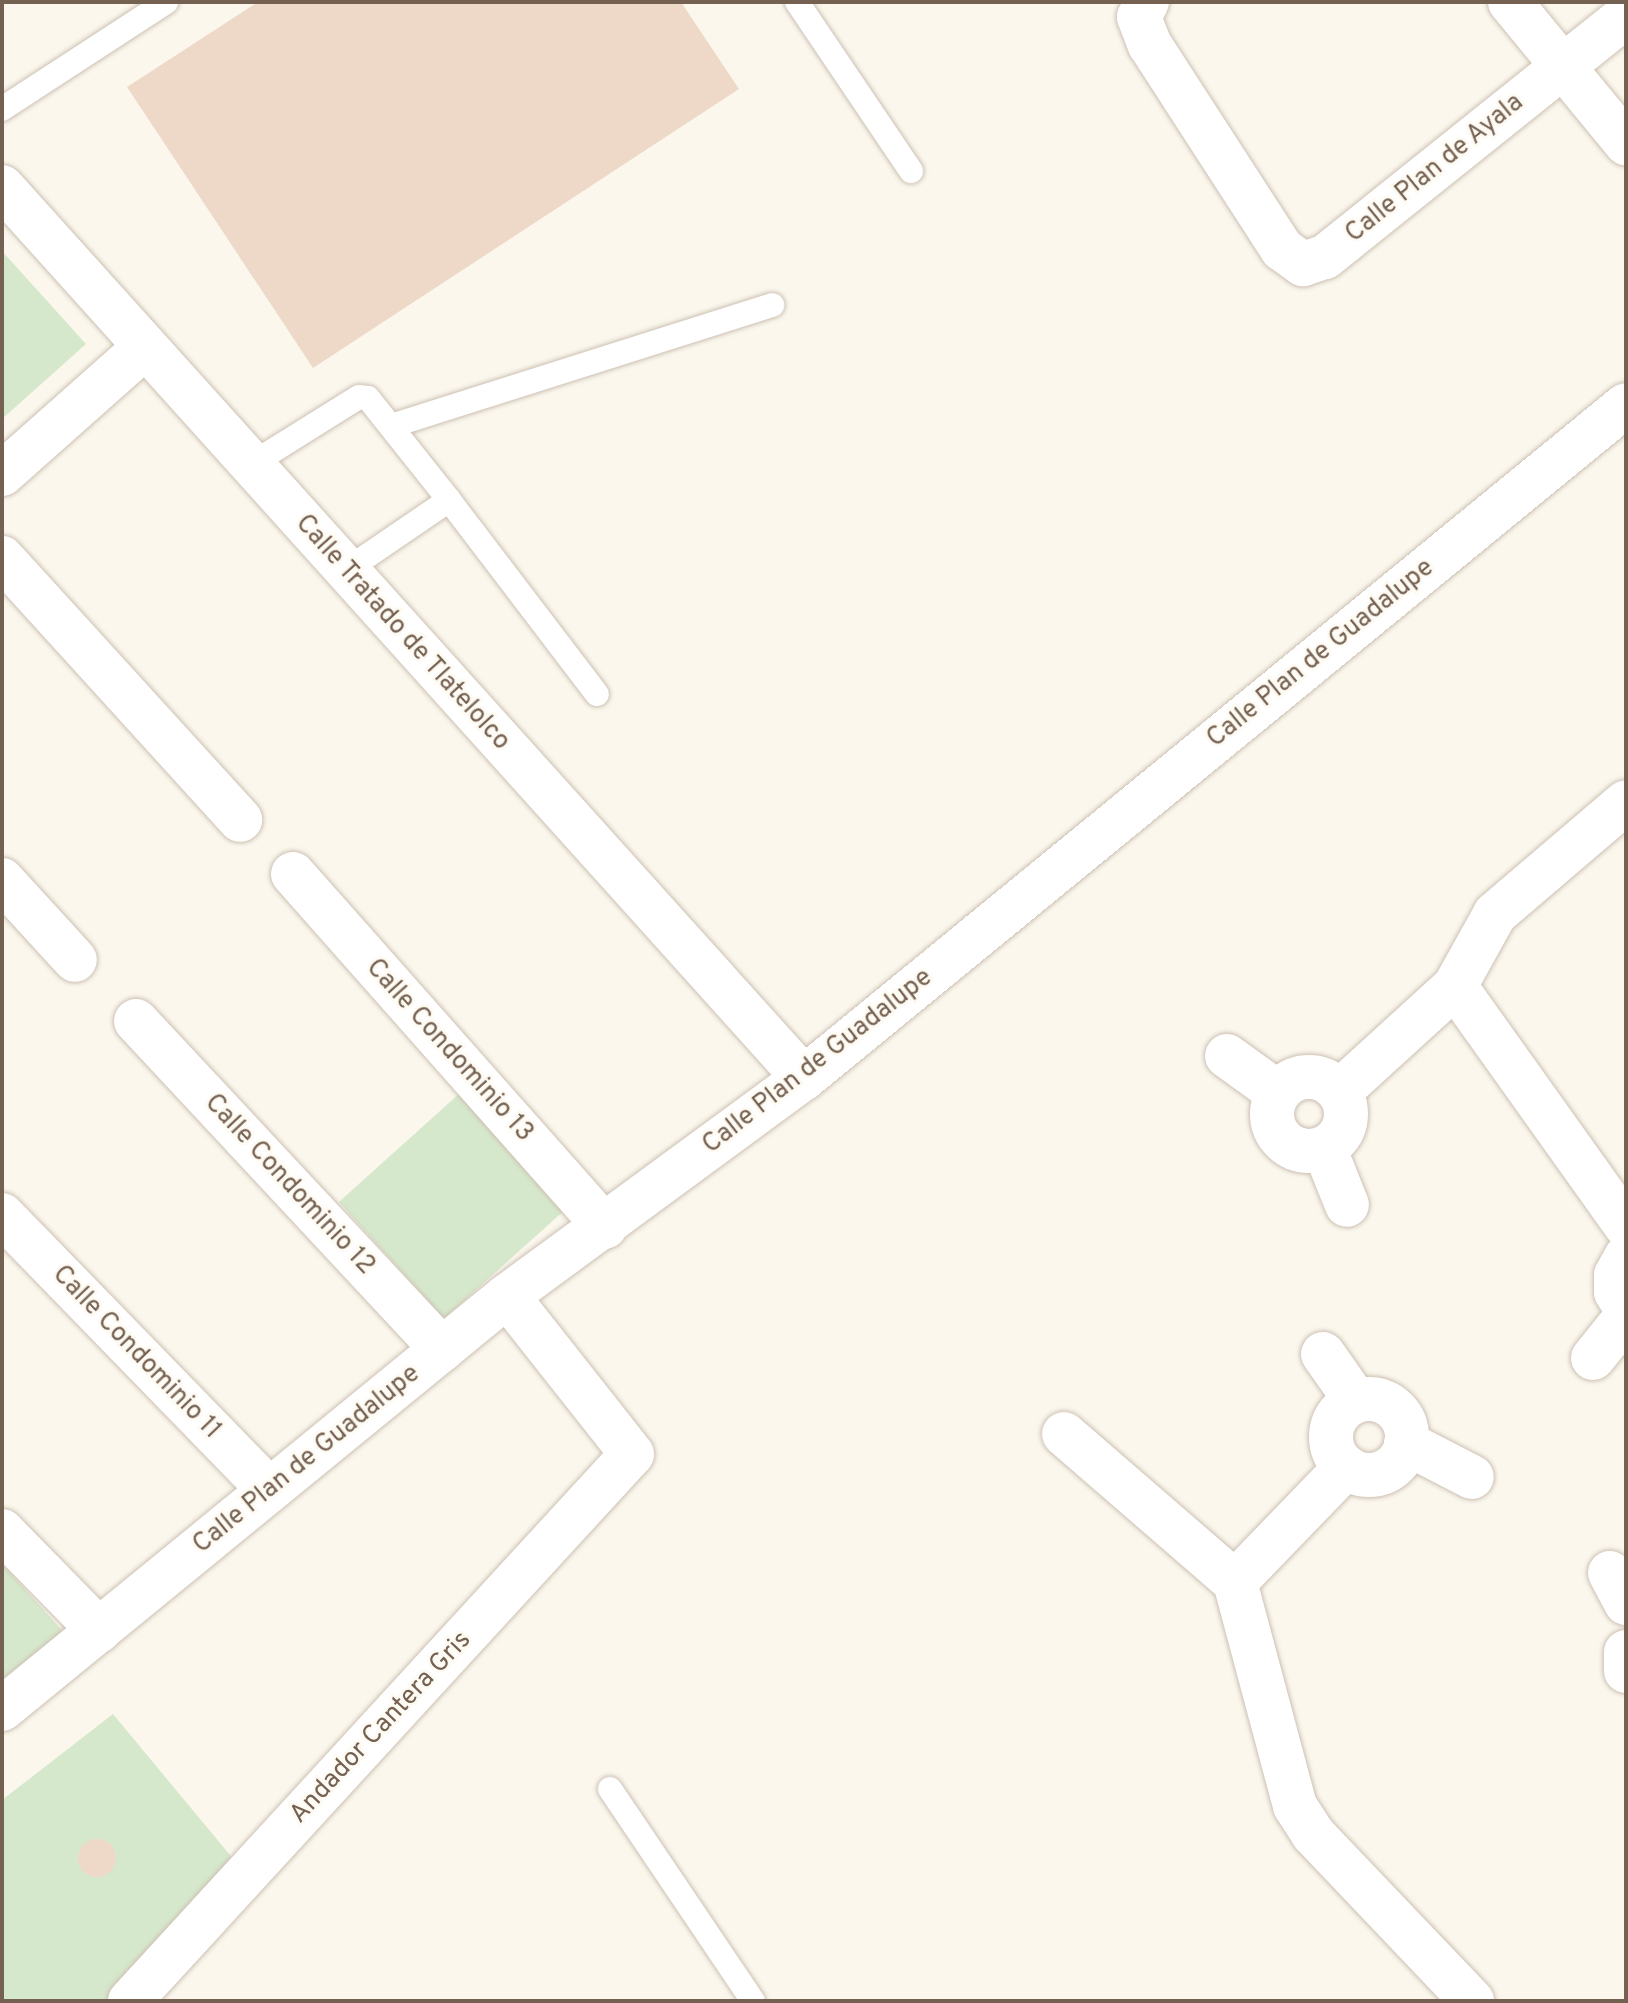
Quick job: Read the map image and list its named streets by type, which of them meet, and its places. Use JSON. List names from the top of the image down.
{
  "streets": {
    "street": [
      "Calle Plan de Ayala",
      "Calle Tratado de Tlatelolco",
      "Calle Plan de Guadalupe",
      "Calle Condominio 13",
      "Calle Condominio 12",
      "Calle Condominio 11",
      "Andador Cantera Gris"
    ]
  },
  "crossings": [
    ["Calle Tratado de Tlatelolco", "Calle Plan de Guadalupe"],
    ["Calle Plan de Guadalupe", "Calle Condominio 13"],
    ["Calle Plan de Guadalupe", "Calle Condominio 12"],
    ["Calle Plan de Guadalupe", "Calle Condominio 11"],
    ["Calle Plan de Guadalupe", "Andador Cantera Gris"]
  ]
}
